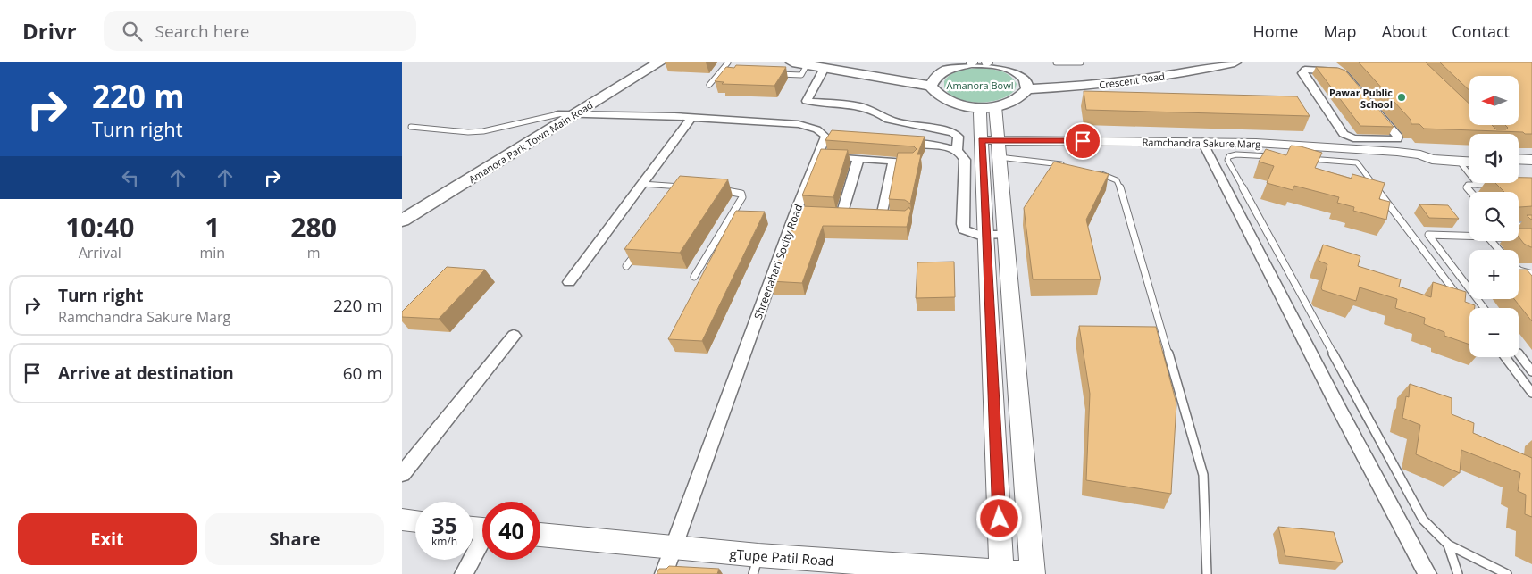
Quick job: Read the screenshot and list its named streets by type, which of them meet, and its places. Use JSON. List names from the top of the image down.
{
  "streets": {
    "main road": ["Crescent Road", "Amanora Park Town Main Road"],
    "street": ["Ramchandra Sakure Marg", "Shreenahari Socity Road", "gTupe Patil Road"]
  },
  "crossings": [
    ["Amanora Park Town Main Road", "Shreenahari Socity Road"],
    ["Shreenahari Socity Road", "gTupe Patil Road"]
  ],
  "parks": ["Amanora Bowl"],
  "places": ["Pawar Public School"],
  "north": "left",
  "page": {
    "header": "Drivr",
    "search": "Search here",
    "nav": [
      "Home",
      "Map",
      "About",
      "Contact"
    ],
    "turn": ["220 m", "Turn right"],
    "map_buttons": ["+", "−"],
    "eta": [
      "10:40",
      "Arrival",
      "1",
      "min",
      "280",
      "m"
    ],
    "list": [
      {
        "name": "Turn right",
        "note": "Ramchandra Sakure Marg",
        "value": "220 m"
      },
      {
        "name": "Arrive at destination",
        "value": "60 m"
      }
    ],
    "speed": "35 km/h",
    "limit": "40",
    "buttons": ["Exit", "Share"]
  }
}
